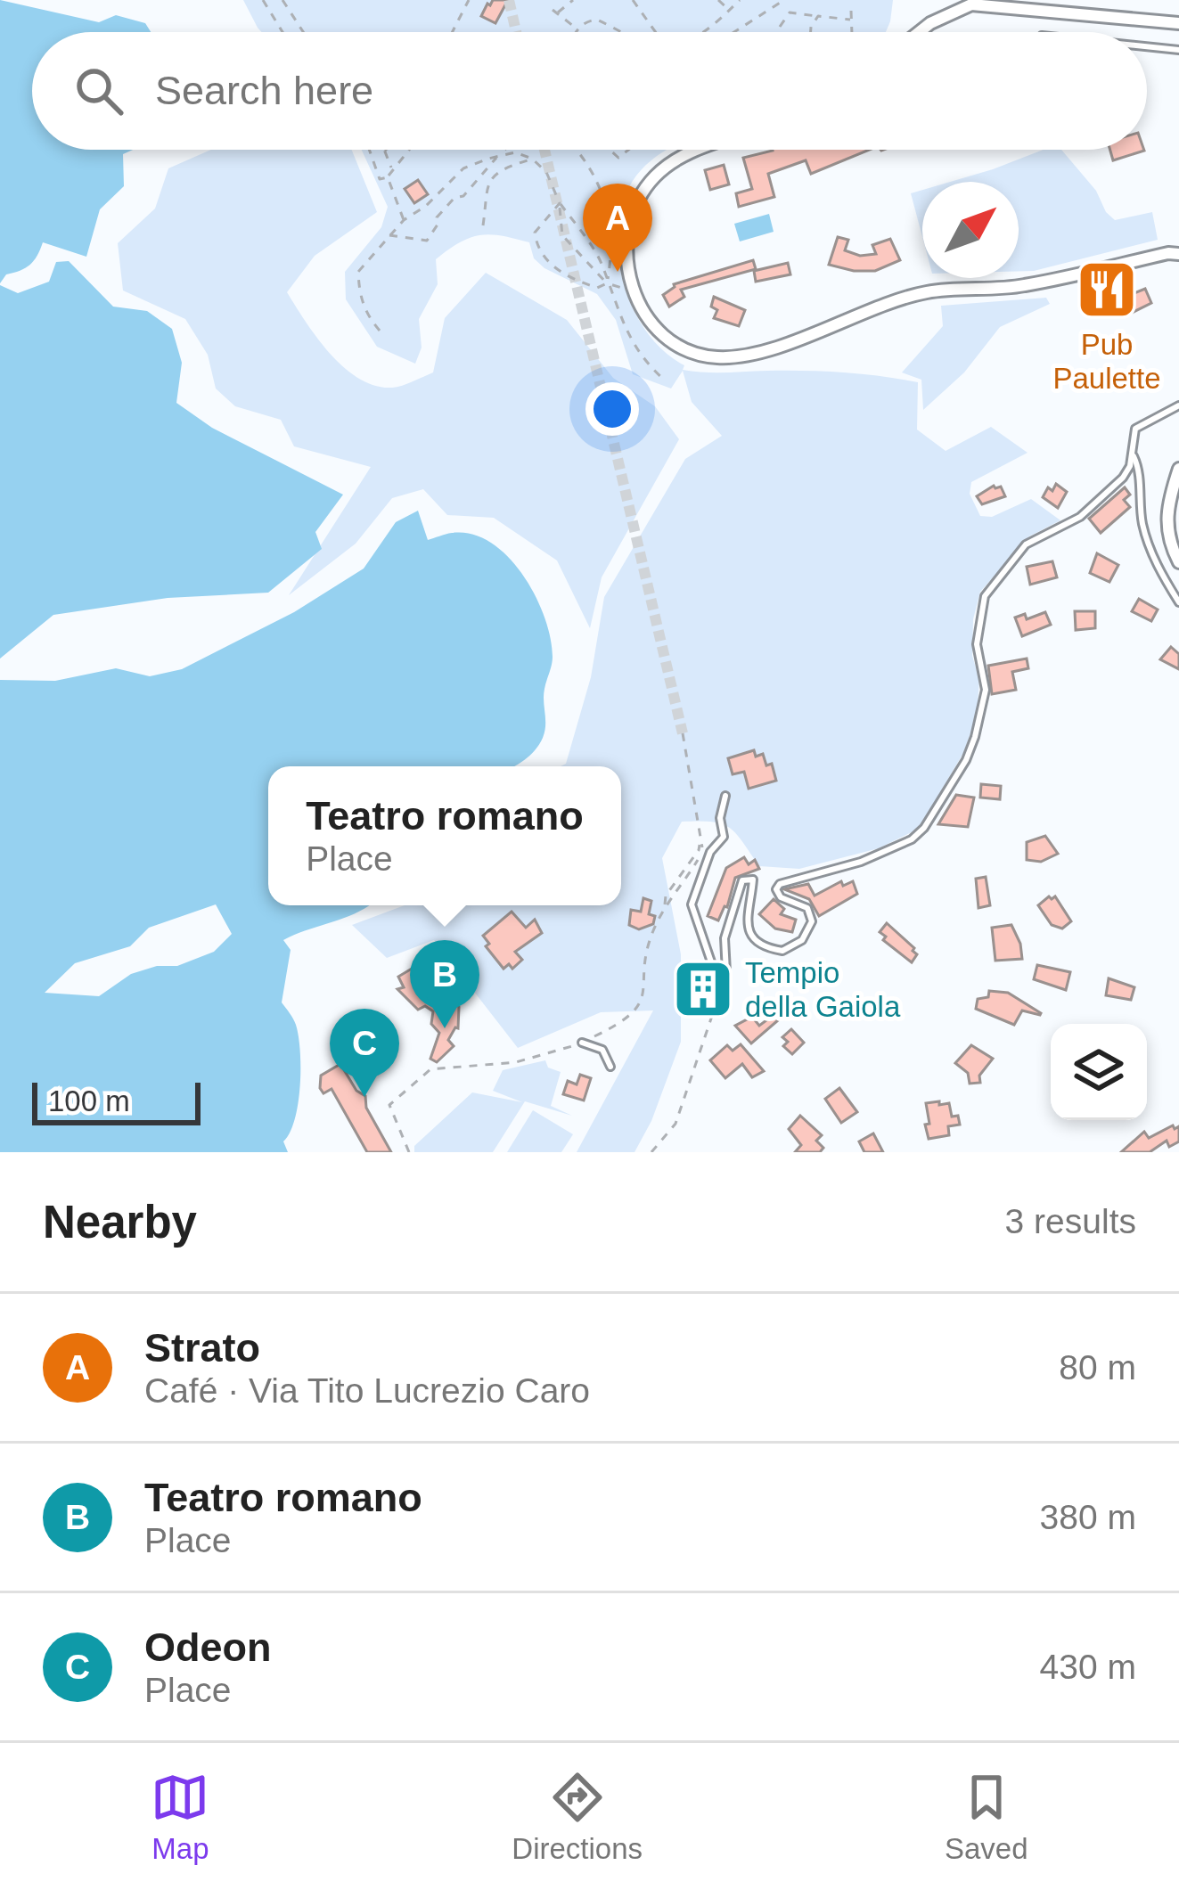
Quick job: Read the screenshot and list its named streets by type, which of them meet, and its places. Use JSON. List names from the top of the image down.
{
  "places": {
    "restaurant": ["Pub Paulette"],
    "building": ["Tempio della Gaiola"]
  },
  "scale_bar": "100 m",
  "north": "top right",
  "page": {
    "search": "Search here",
    "pins": ["A", "B", "C"],
    "popup": ["Teatro romano", "Place"],
    "scale": "100 m",
    "heading": ["Nearby", "3 results"],
    "list": [
      {
        "mark": "A",
        "name": "Strato",
        "note": "Café · Via Tito Lucrezio Caro",
        "value": "80 m"
      },
      {
        "mark": "B",
        "name": "Teatro romano",
        "note": "Place",
        "value": "380 m"
      },
      {
        "mark": "C",
        "name": "Odeon",
        "note": "Place",
        "value": "430 m"
      }
    ],
    "nav": ["Map", "Directions", "Saved"]
  }
}
